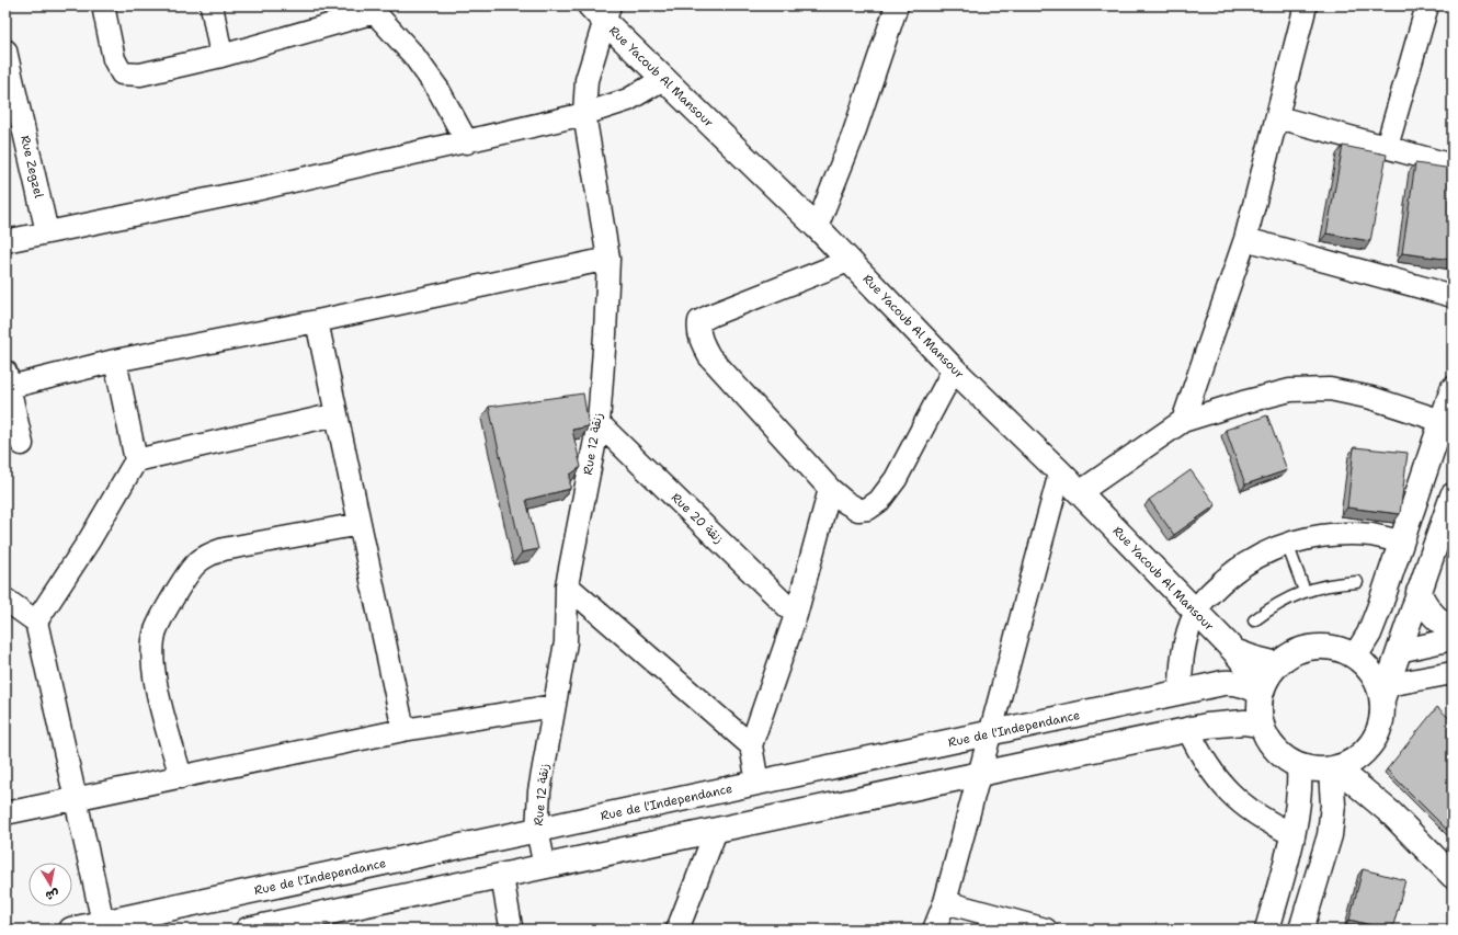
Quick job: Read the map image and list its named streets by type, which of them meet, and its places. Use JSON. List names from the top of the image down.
{
  "streets": {
    "main road": ["Rue Yacoub Al Mansour", "Rue de l'Independance"],
    "street": ["Rue Zegzel", "Rue 12 زنقة", "Rue 20 زنقة"]
  },
  "crossings": [
    ["Rue Yacoub Al Mansour", "Rue 12 زنقة"],
    ["Rue Yacoub Al Mansour", "Rue de l'Independance"],
    ["Rue 12 زنقة", "Rue 20 زنقة"],
    ["Rue 12 زنقة", "Rue de l'Independance"]
  ],
  "north": "bottom"
}
